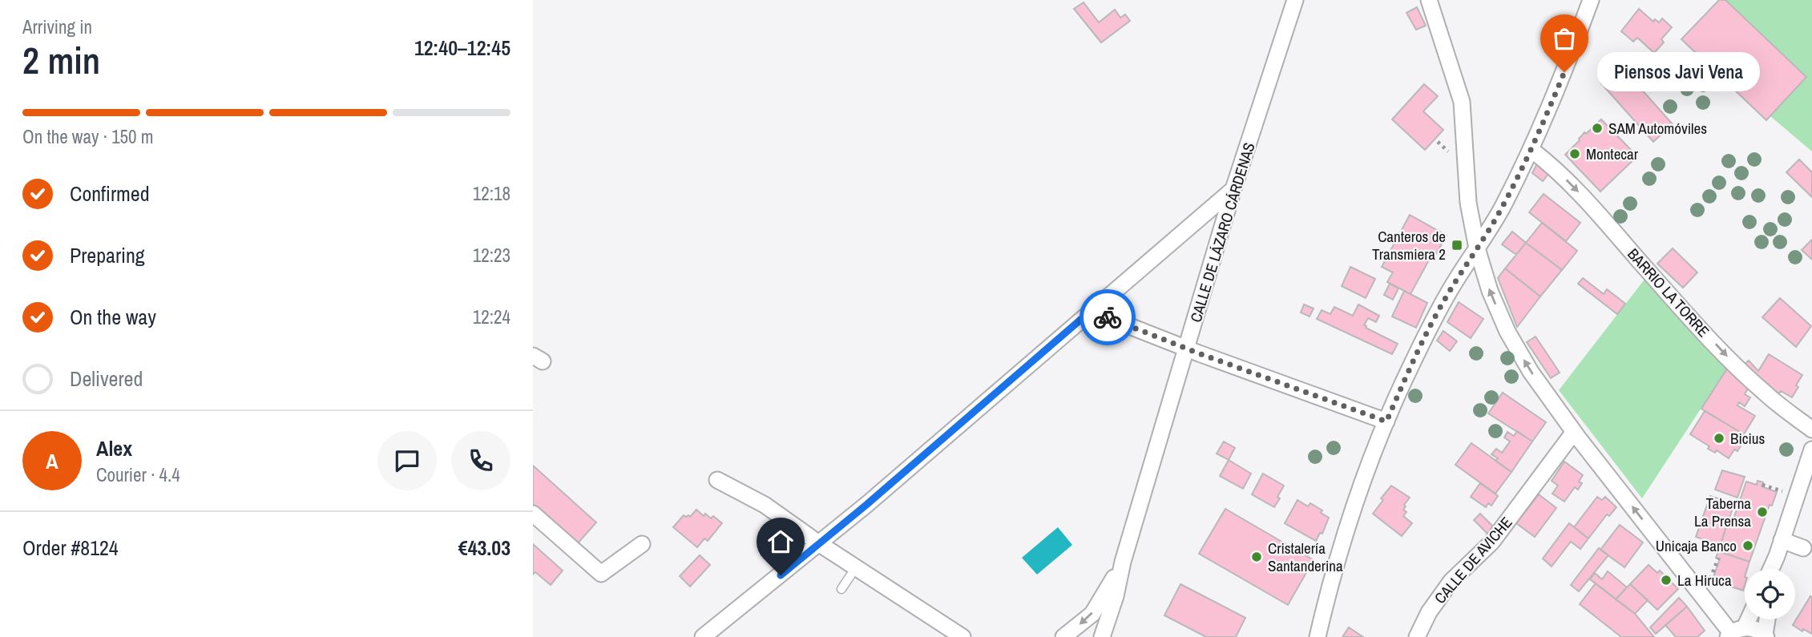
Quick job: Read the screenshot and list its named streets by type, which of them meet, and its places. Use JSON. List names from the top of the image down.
{
  "streets": {
    "street": ["CALLE DE LÁZARO CÁRDENAS", "BARRIO LA TORRE", "CALLE DE AVICHE"]
  },
  "one_way": ["BARRIO LA TORRE"],
  "places": {
    "other": [
      "Piensos Javi Vena",
      "SAM Automóviles",
      "Montecar",
      "Bicius",
      "Taberna La Prensa",
      "Unicaja Banco",
      "Cristalería Santanderina",
      "La Hiruca"
    ],
    "transit": ["Canteros de Transmiera 2"]
  },
  "page": {
    "heading": ["2 min", "Arriving in", "12:40–12:45"],
    "panel": [
      "Alex",
      "Courier · 4.4",
      "Order #8124",
      "€43.03"
    ],
    "bubble": "Piensos Javi Vena",
    "bar": "On the way · 150 m",
    "list": [
      ["Confirmed", "12:18"],
      ["Preparing", "12:23"],
      ["On the way", "12:24"],
      "Delivered"
    ],
    "round": "A"
  }
}
